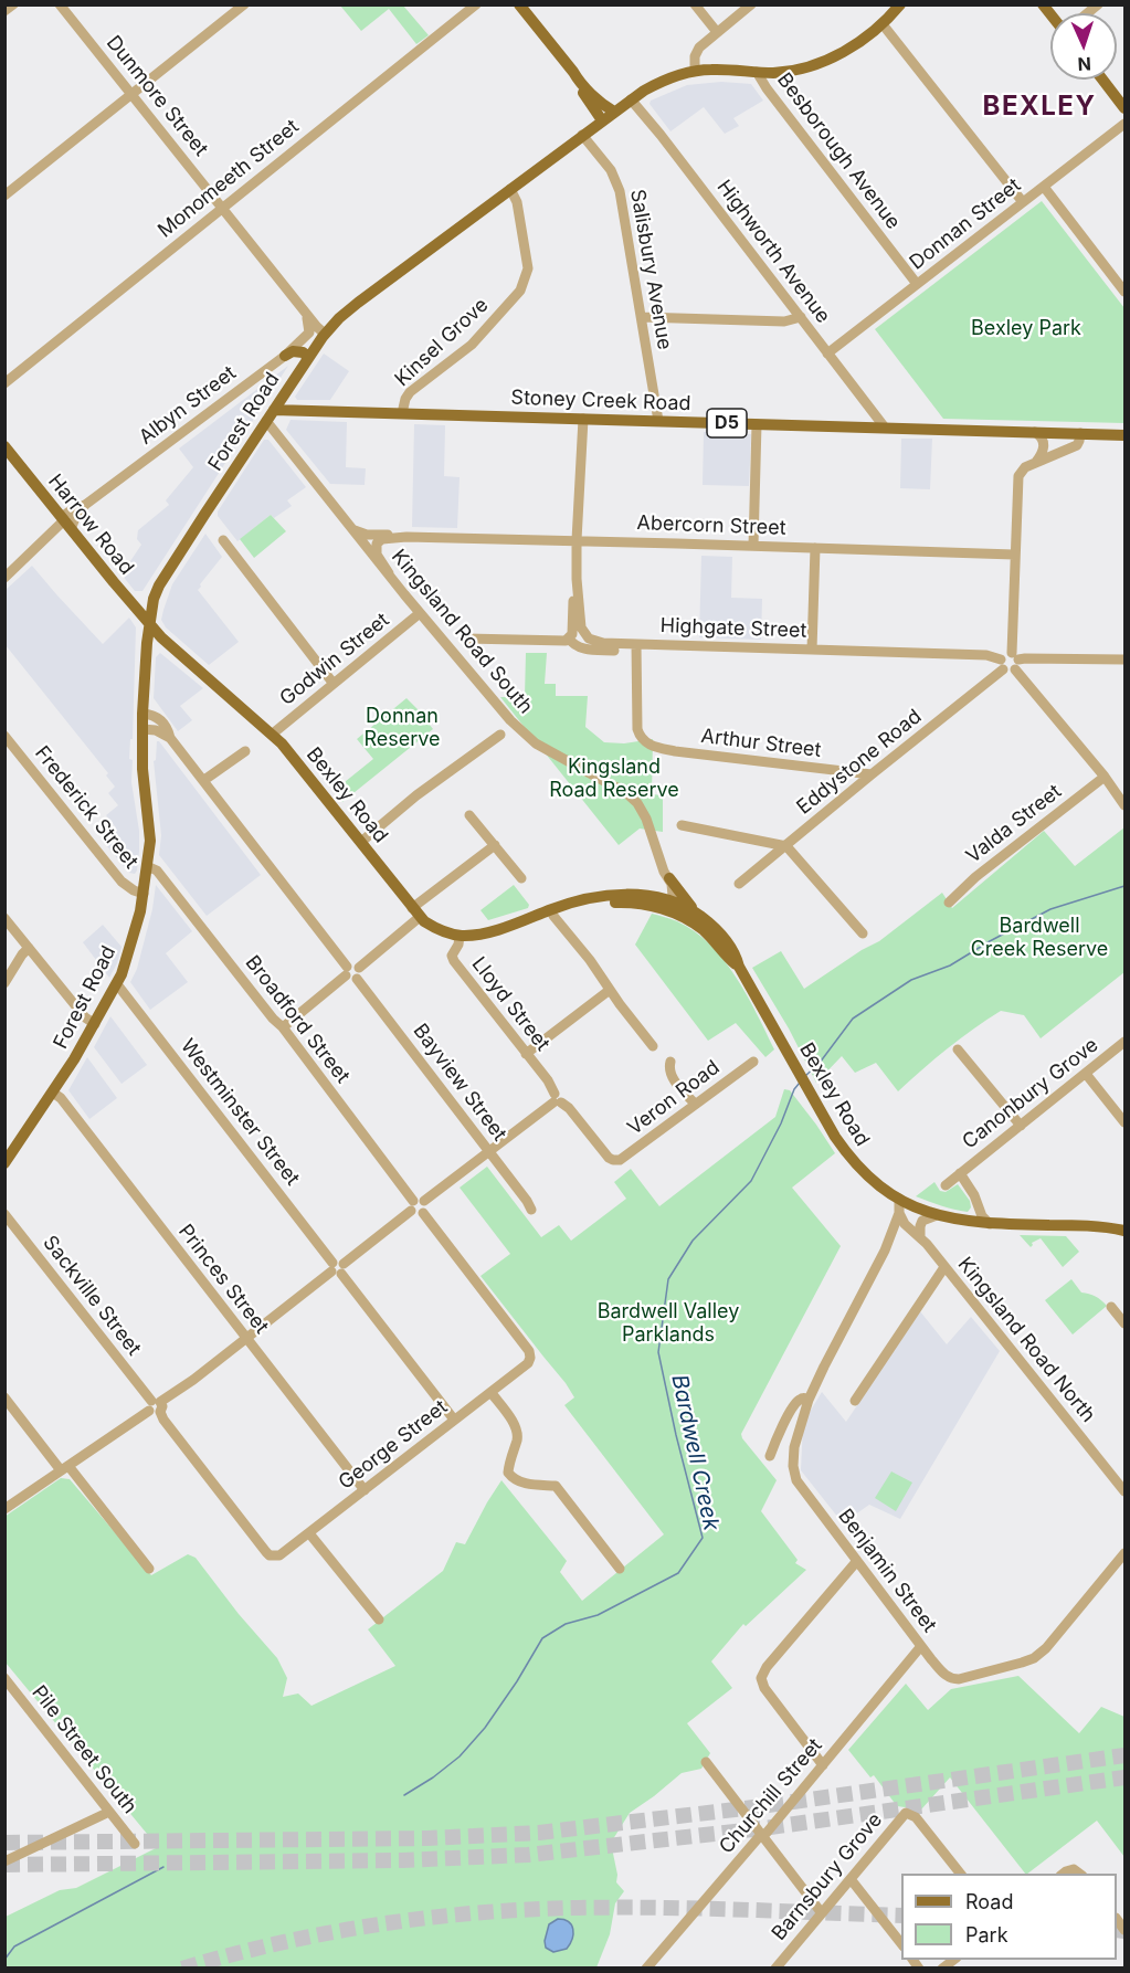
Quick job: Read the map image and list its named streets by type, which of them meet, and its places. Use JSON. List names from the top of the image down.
{
  "streets": {
    "main road": [
      "Stoney Creek Road",
      "Forest Road",
      "D5",
      "Harrow Road",
      "Bexley Road"
    ],
    "street": [
      "Dunmore Street",
      "Besborough Avenue",
      "Monomeeth Street",
      "Donnan Street",
      "Highworth Avenue",
      "Salisbury Avenue",
      "Kinsel Grove",
      "Albyn Street",
      "Abercorn Street",
      "Highgate Street",
      "Kingsland Road South",
      "Godwin Street",
      "Arthur Street",
      "Eddystone Road",
      "Frederick Street",
      "Valda Street",
      "Lloyd Street",
      "Broadford Street",
      "Bayview Street",
      "Canonbury Grove",
      "Veron Road",
      "Westminster Street",
      "Princes Street",
      "Sackville Street",
      "Kingsland Road North",
      "George Street",
      "Benjamin Street",
      "Pile Street South",
      "Churchill Street",
      "Barnsbury Grove"
    ]
  },
  "crossings": [
    ["Dunmore Street", "Monomeeth Street"],
    ["Dunmore Street", "Albyn Street"],
    ["Dunmore Street", "Forest Road"],
    ["Besborough Avenue", "Donnan Street"],
    ["Besborough Avenue", "Forest Road"],
    ["Donnan Street", "Highworth Avenue"],
    ["Highworth Avenue", "Stoney Creek Road"],
    ["Highworth Avenue", "Forest Road"],
    ["Salisbury Avenue", "Stoney Creek Road"],
    ["Salisbury Avenue", "Forest Road"],
    ["Kinsel Grove", "Stoney Creek Road"],
    ["Kinsel Grove", "Forest Road"],
    ["Stoney Creek Road", "Forest Road"],
    ["Albyn Street", "Harrow Road"],
    ["Forest Road", "Harrow Road"],
    ["Forest Road", "Kingsland Road South"],
    ["Forest Road", "Bexley Road"],
    ["Forest Road", "Frederick Street"],
    ["Forest Road", "Broadford Street"],
    ["Forest Road", "Bayview Street"],
    ["Forest Road", "Westminster Street"],
    ["Forest Road", "Princes Street"],
    ["Harrow Road", "Bexley Road"],
    ["Abercorn Street", "Kingsland Road South"],
    ["Highgate Street", "Arthur Street"],
    ["Highgate Street", "Eddystone Road"],
    ["Kingsland Road South", "Godwin Street"],
    ["Kingsland Road South", "Bexley Road"],
    ["Godwin Street", "Bexley Road"],
    ["Arthur Street", "Eddystone Road"],
    ["Bexley Road", "Lloyd Street"],
    ["Bexley Road", "Canonbury Grove"],
    ["Lloyd Street", "Veron Road"],
    ["Broadford Street", "George Street"],
    ["Westminster Street", "George Street"],
    ["Princes Street", "George Street"],
    ["Sackville Street", "George Street"],
    ["Benjamin Street", "Churchill Street"]
  ],
  "districts": ["BEXLEY"],
  "water": ["Bardwell Creek"],
  "parks": [
    "Bexley Park",
    "Donnan Reserve",
    "Kingsland Road Reserve",
    "Bardwell Creek Reserve",
    "Bardwell Valley Parklands"
  ],
  "legend": ["Road", "Park"],
  "north": "bottom"
}
